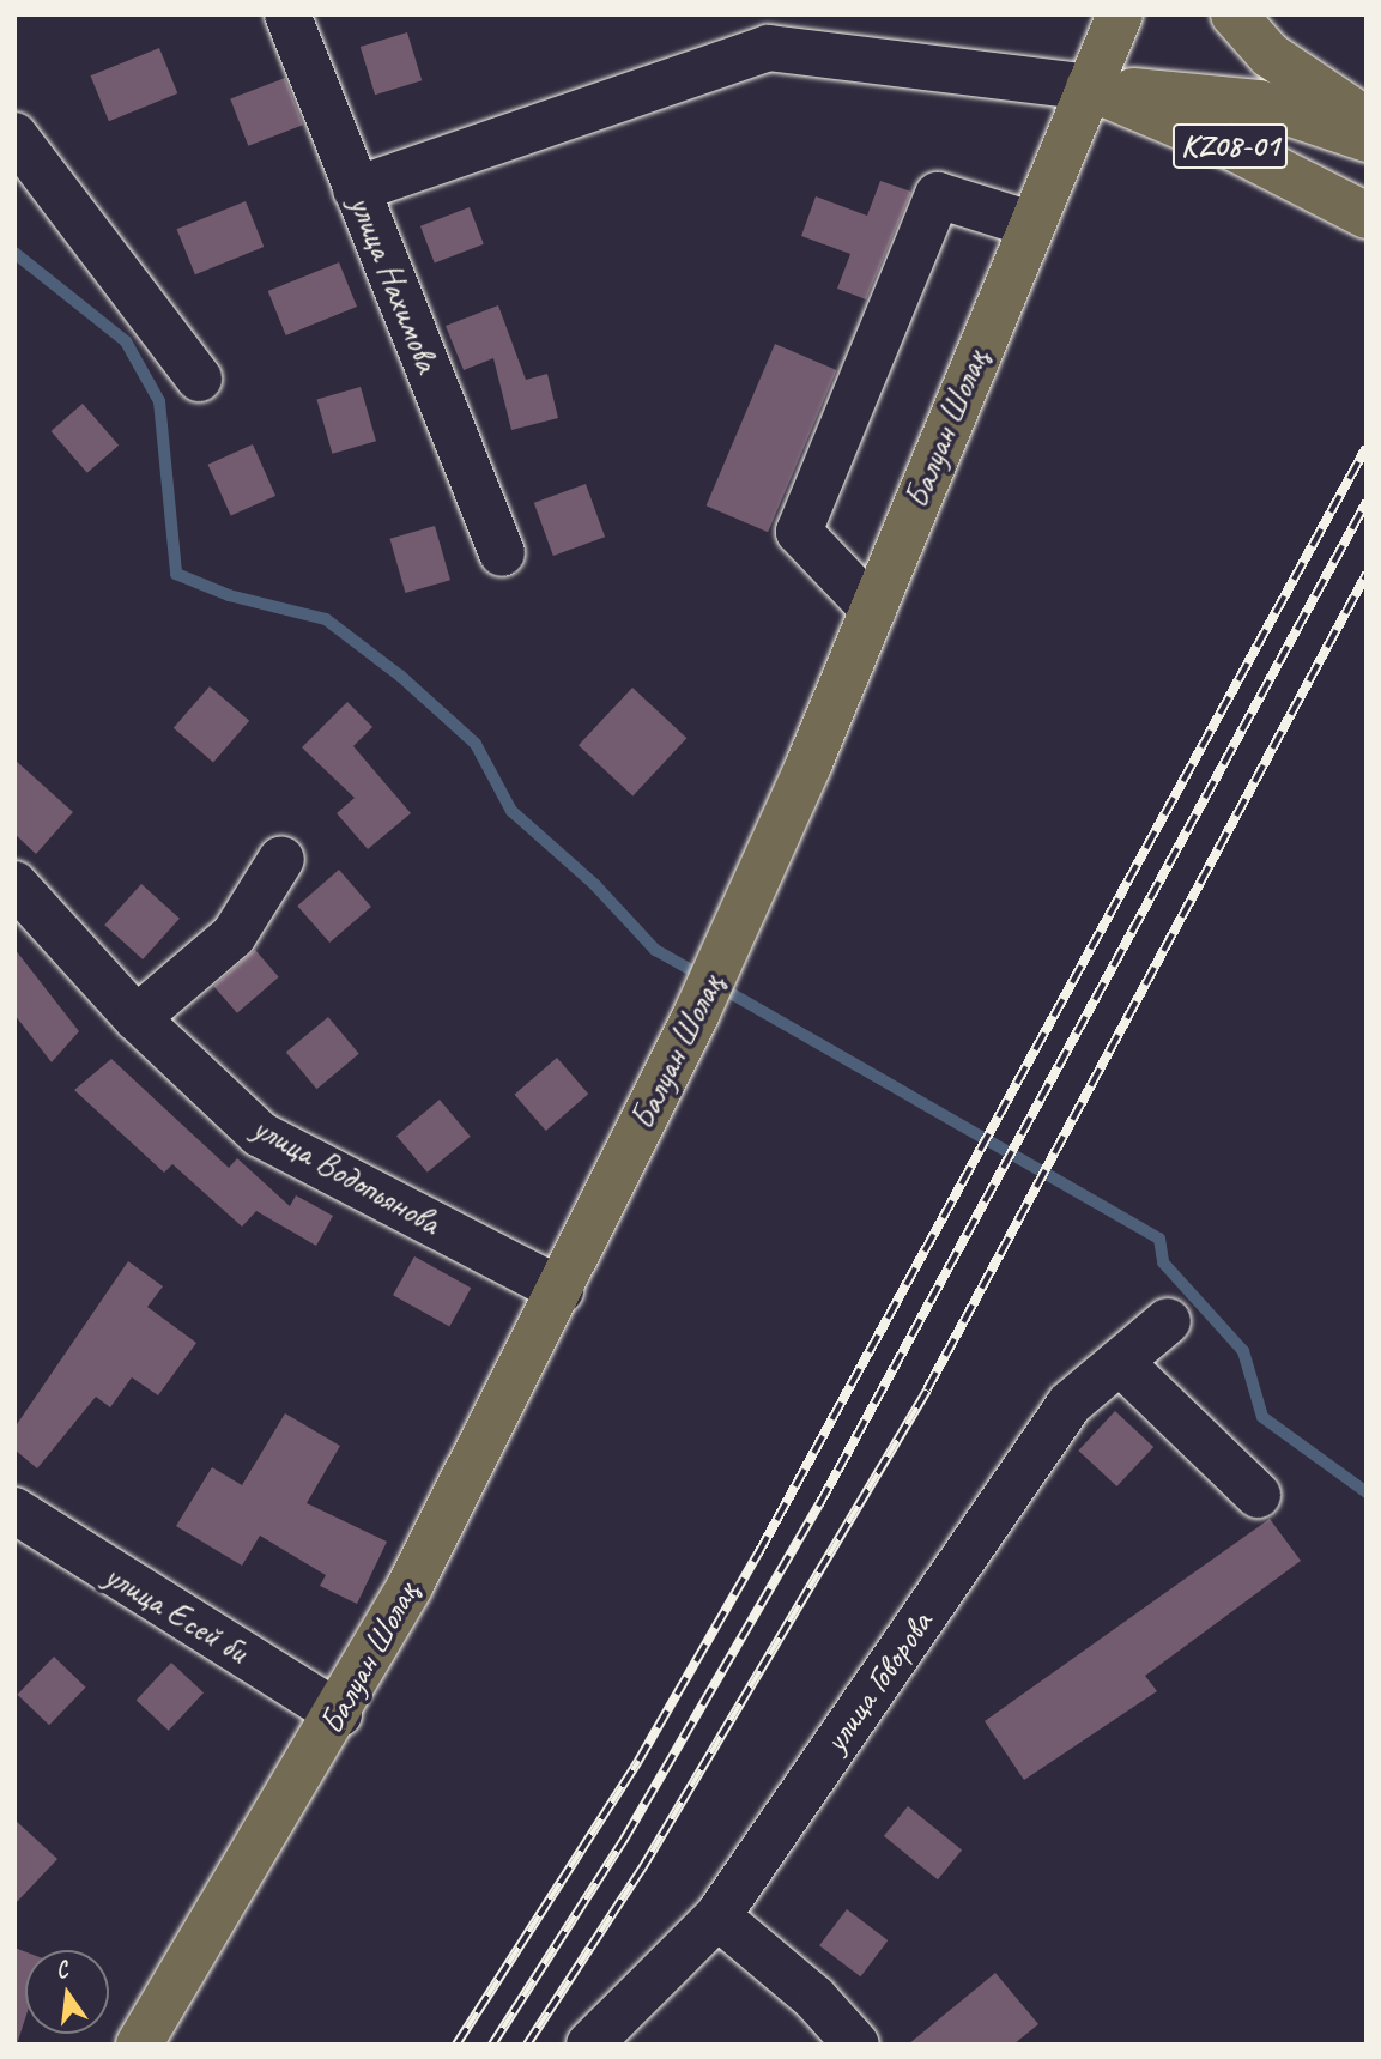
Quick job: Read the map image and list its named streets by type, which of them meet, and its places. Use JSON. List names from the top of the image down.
{
  "streets": {
    "main road": ["KZ08-01", "Балуан Шолақ"],
    "street": [
      "улица Нахимова",
      "улица Водопьянова",
      "улица Есей би",
      "улица Говорова"
    ]
  },
  "crossings": [
    ["KZ08-01", "Балуан Шолақ"],
    ["Балуан Шолақ", "улица Водопьянова"],
    ["Балуан Шолақ", "улица Есей би"]
  ],
  "north": "top"
}
